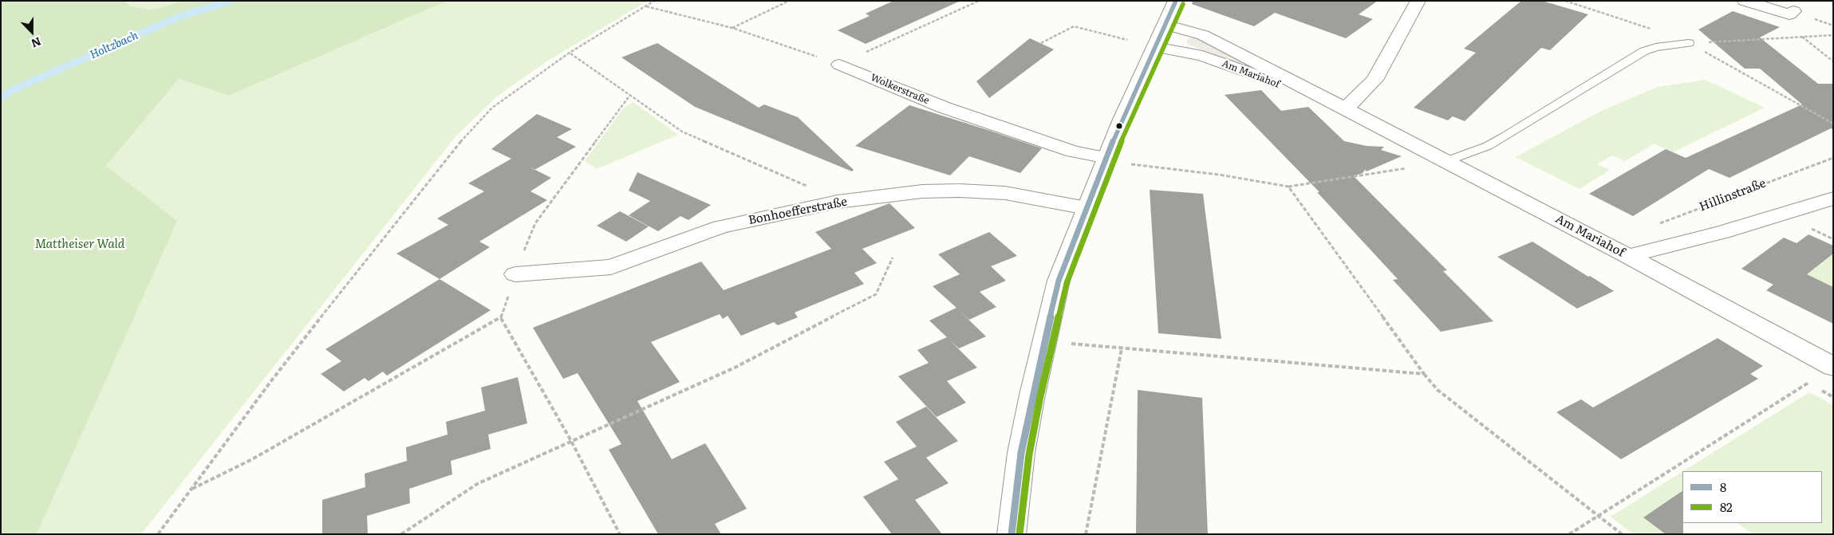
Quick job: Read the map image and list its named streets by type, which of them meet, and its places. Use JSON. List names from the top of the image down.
{
  "streets": {
    "street": ["Am Mariahof", "Wolkerstraße", "Bonhoefferstraße"],
    "path": ["Hillinstraße"]
  },
  "water": ["Holtzbach"],
  "parks": ["Mattheiser Wald"],
  "lines": ["transit line 8", "transit line 82"],
  "legend": ["8", "82"],
  "north": "bottom"
}
